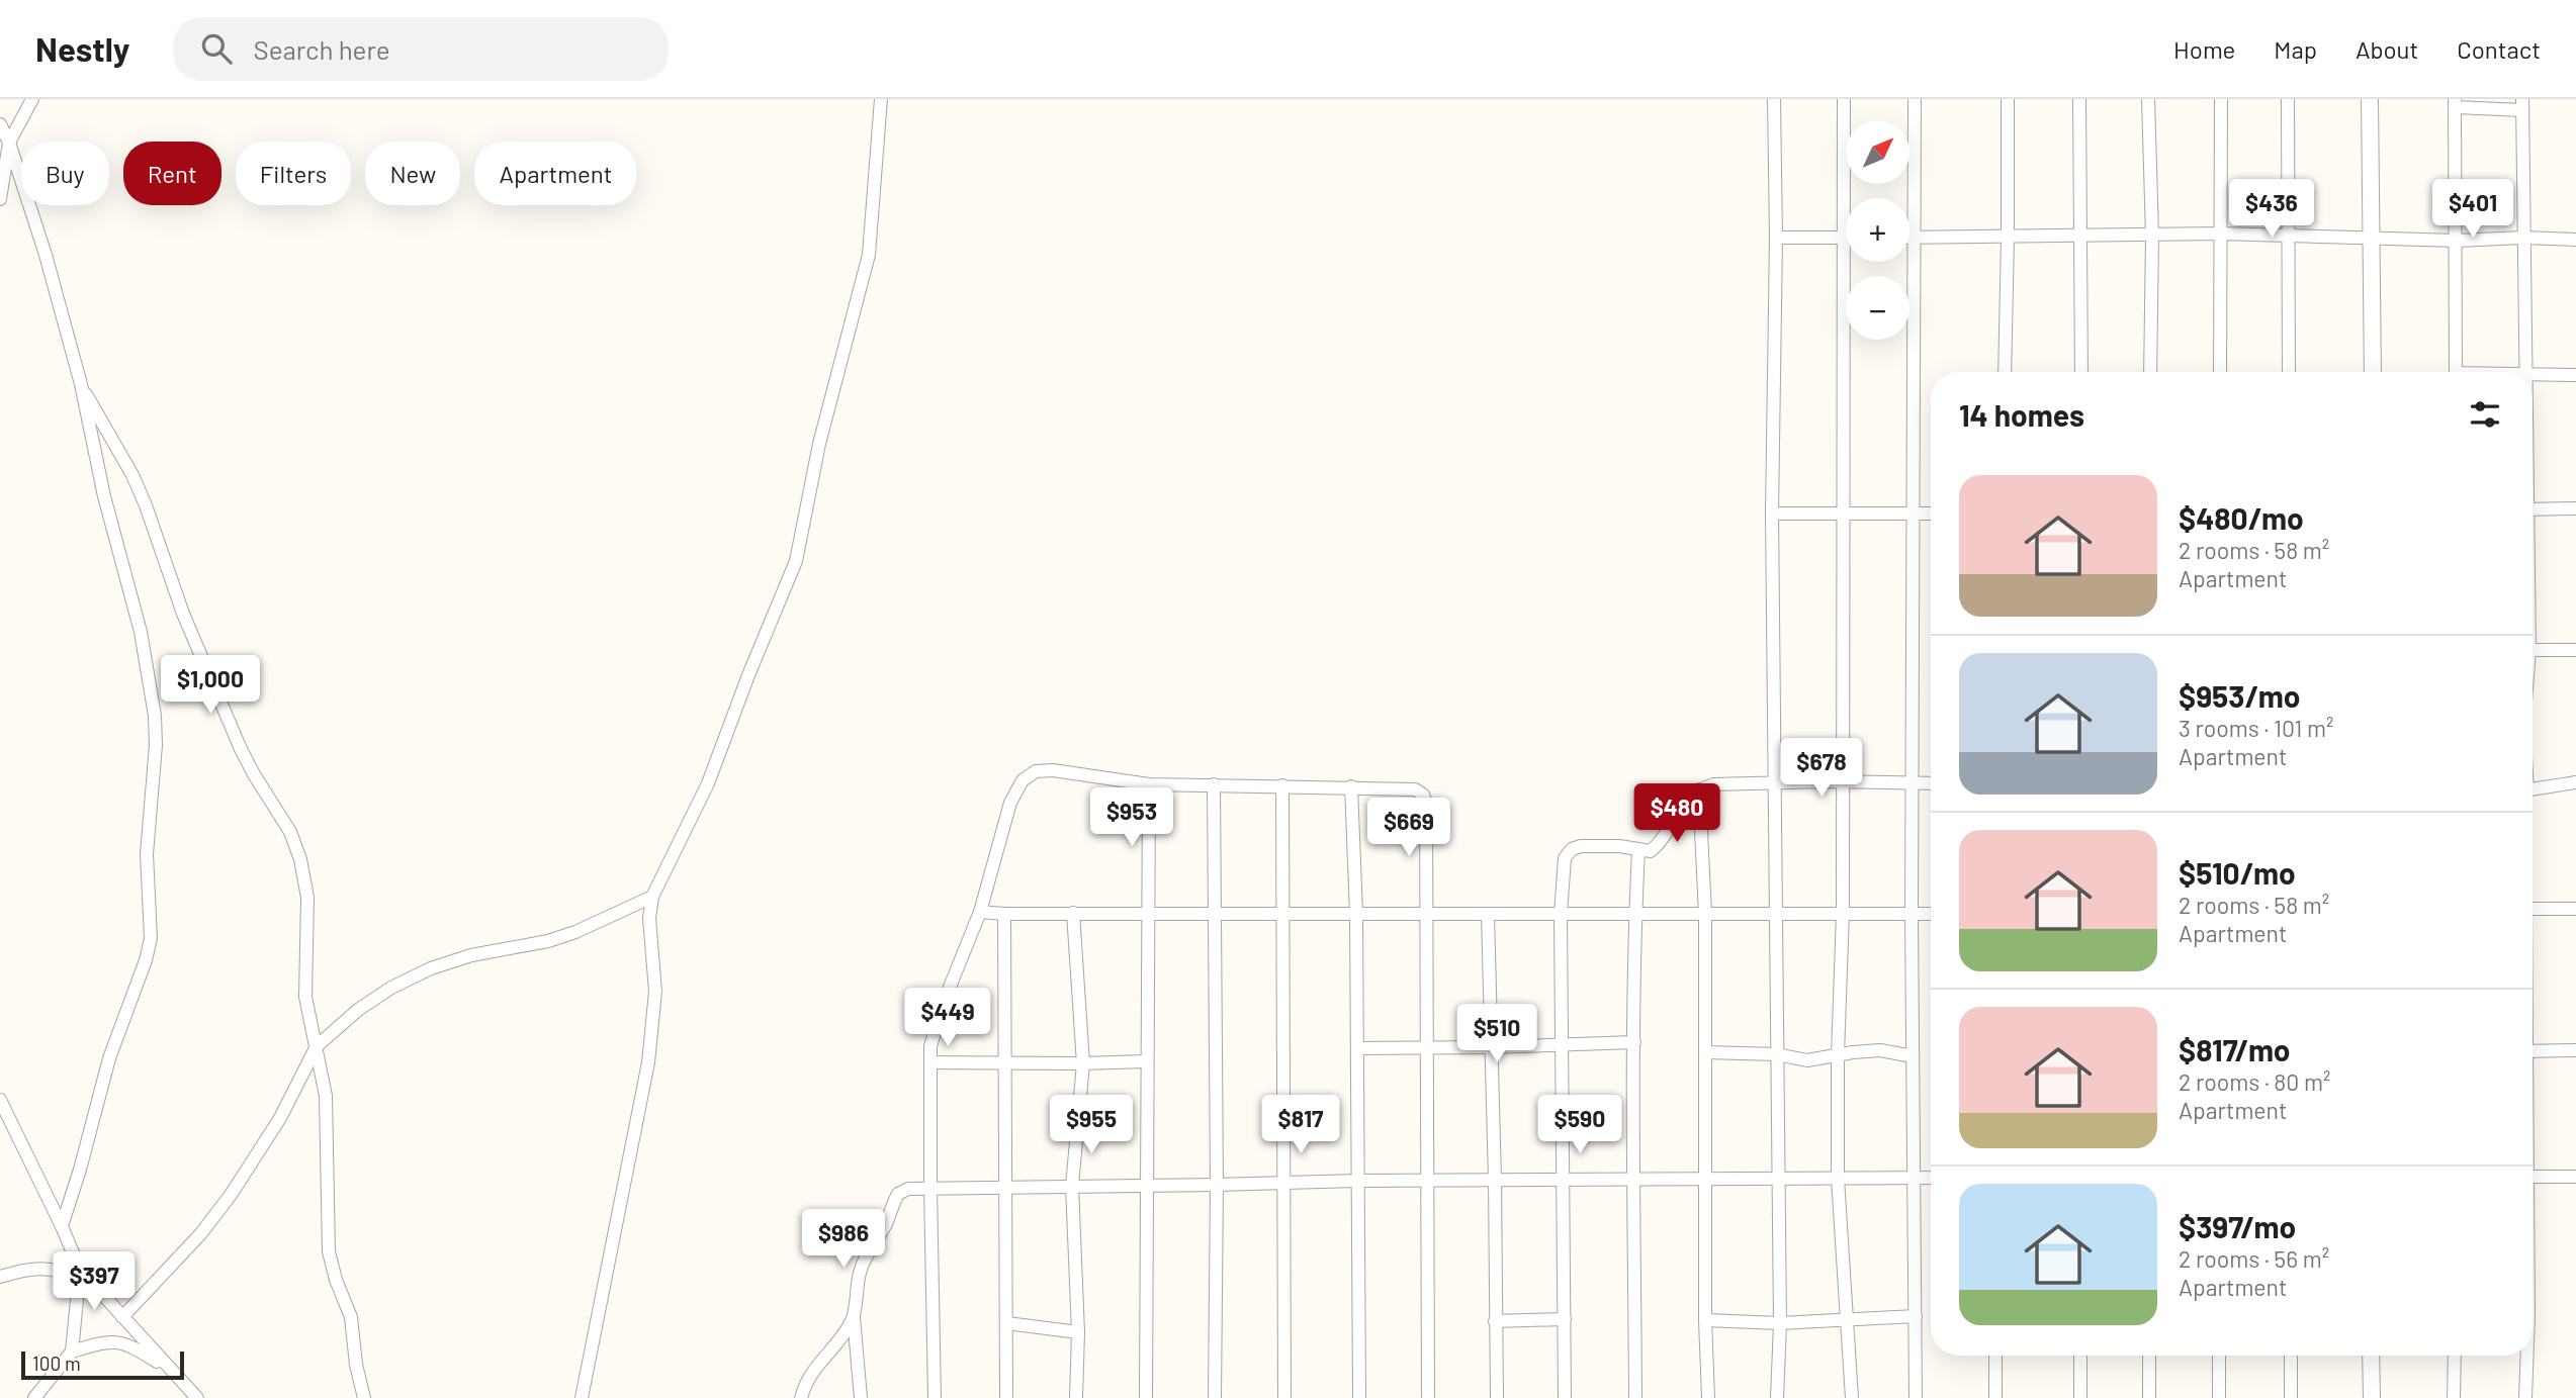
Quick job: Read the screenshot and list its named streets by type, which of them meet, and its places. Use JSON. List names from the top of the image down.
{
  "scale_bar": "100 m",
  "north": "top right",
  "page": {
    "header": "Nestly",
    "search": "Search here",
    "nav": [
      "Home",
      "Map",
      "About",
      "Contact"
    ],
    "map_buttons": ["+", "−"],
    "chip": [
      "Buy",
      "Rent",
      "Filters",
      "New",
      "Apartment"
    ],
    "price": [
      "$436",
      "$401",
      "$1,000",
      "$678",
      "$480",
      "$953",
      "$669",
      "$449",
      "$510",
      "$955",
      "$817",
      "$590",
      "$986",
      "$397"
    ],
    "heading": "14 homes",
    "list": [
      {
        "name": "$480/mo",
        "note": "2 rooms · 58 m² · Apartment"
      },
      {
        "name": "$953/mo",
        "note": "3 rooms · 101 m² · Apartment"
      },
      {
        "name": "$510/mo",
        "note": "2 rooms · 58 m² · Apartment"
      },
      {
        "name": "$817/mo",
        "note": "2 rooms · 80 m² · Apartment"
      },
      {
        "name": "$397/mo",
        "note": "2 rooms · 56 m² · Apartment"
      }
    ],
    "scale": "100 m"
  }
}
